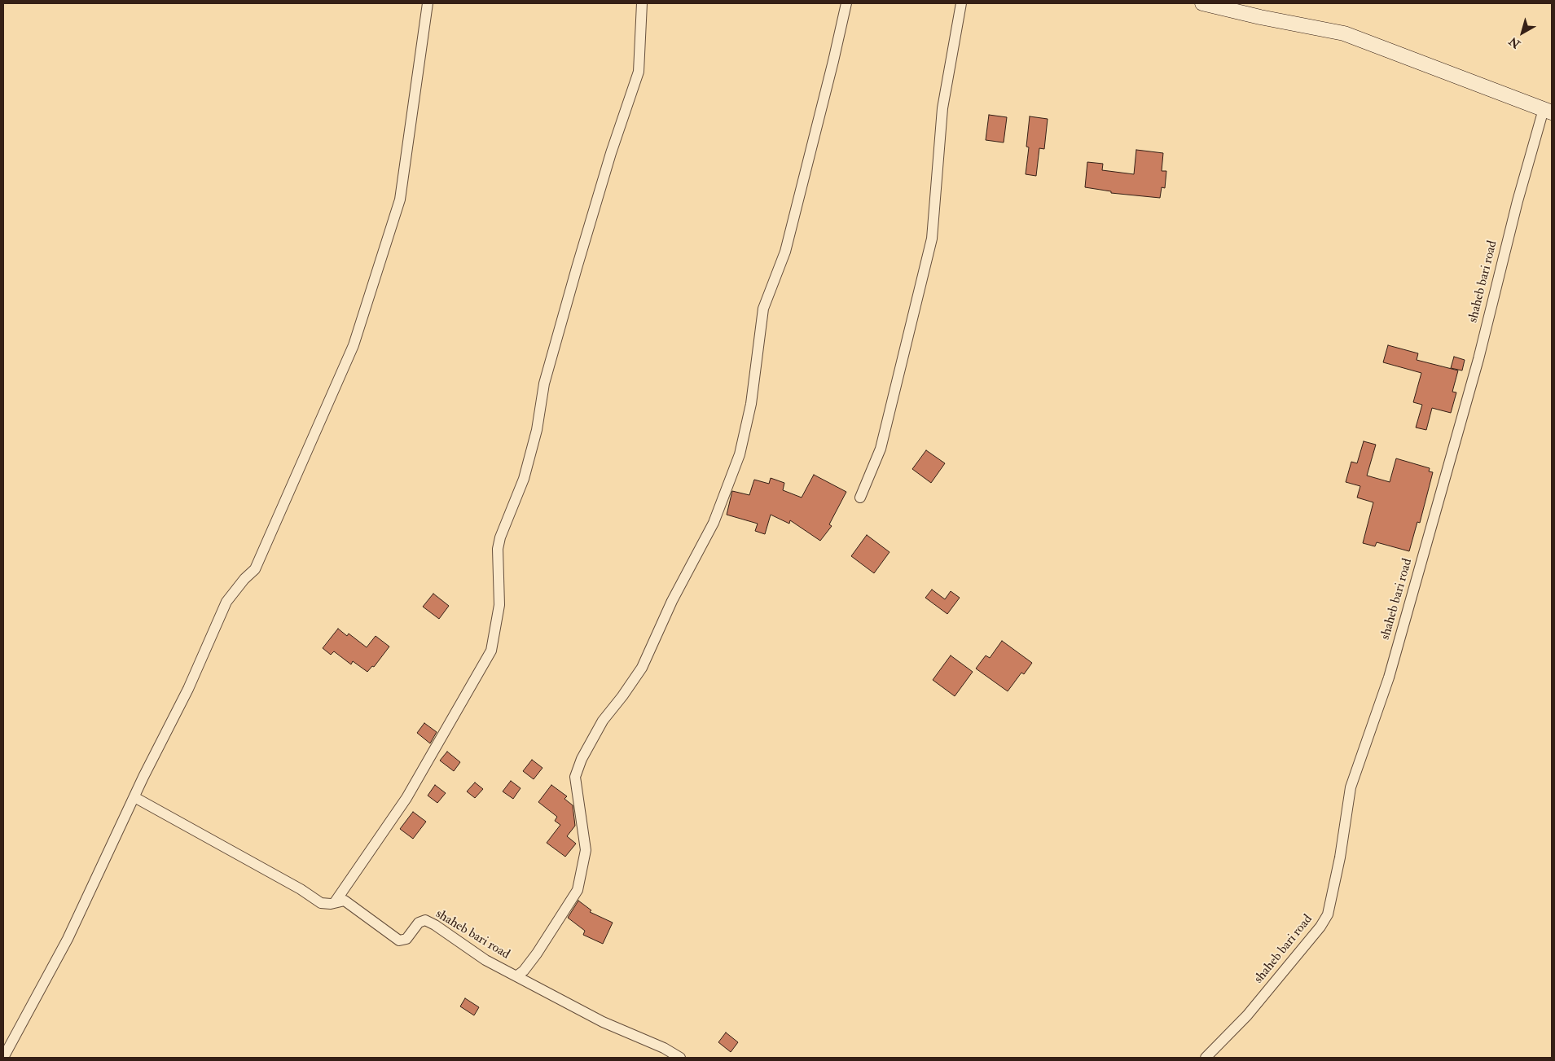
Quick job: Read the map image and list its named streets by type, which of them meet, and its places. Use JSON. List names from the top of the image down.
{
  "streets": {
    "street": ["shaheb bari road"]
  },
  "north": "bottom left"
}
